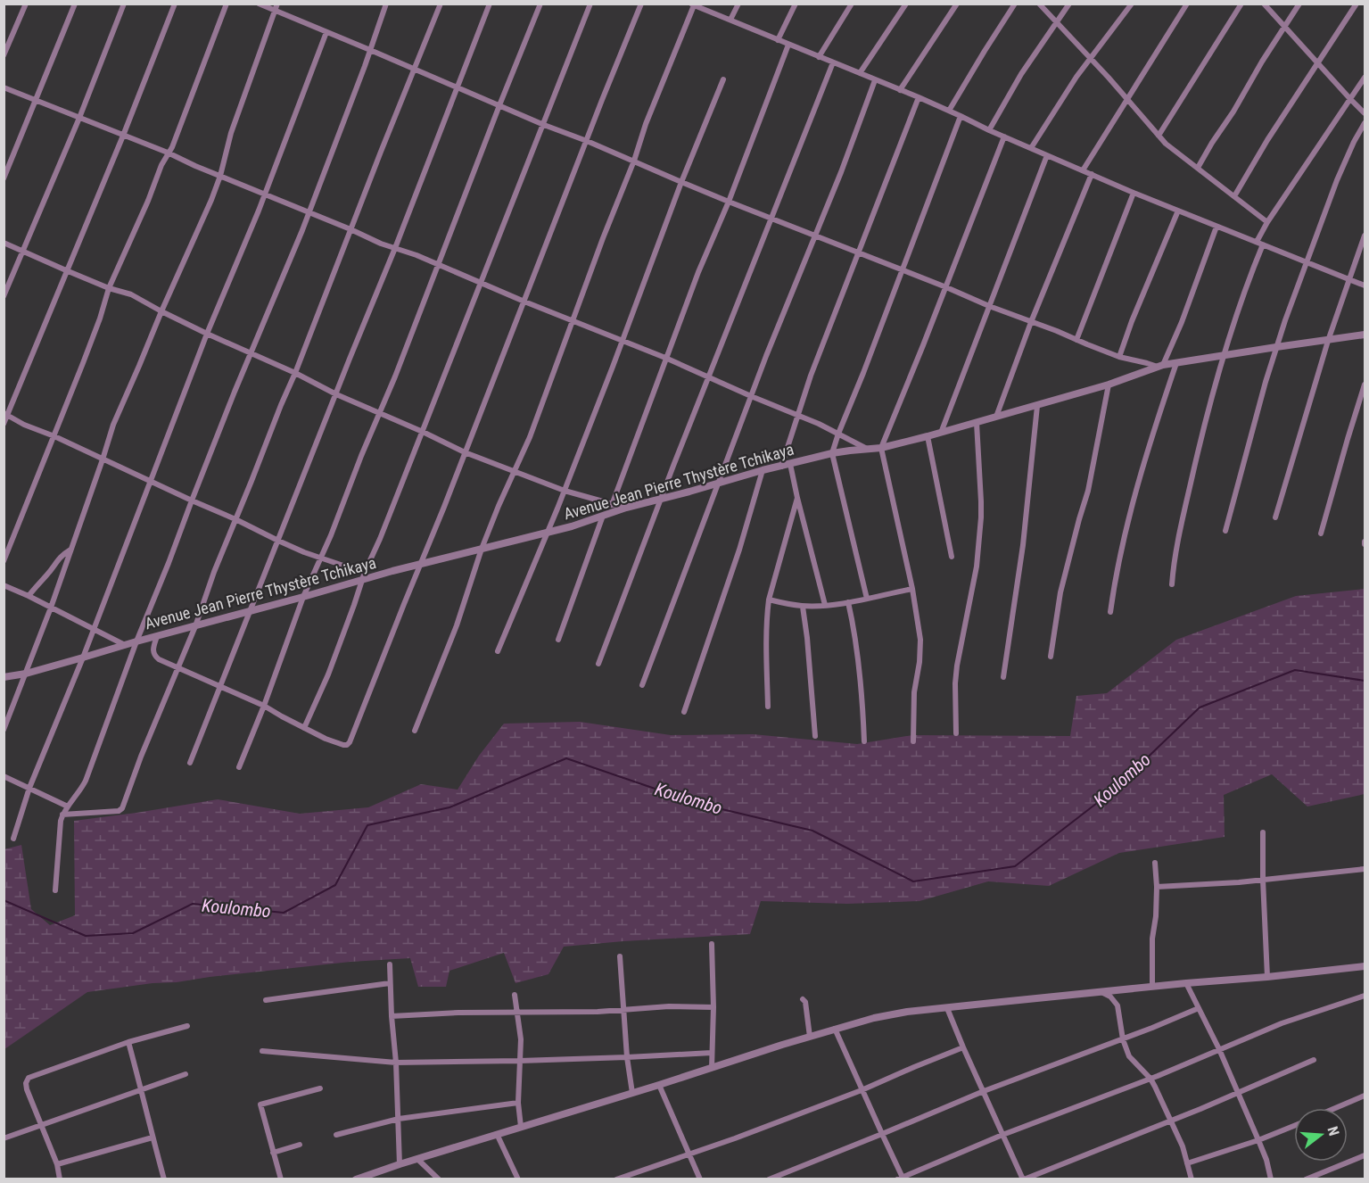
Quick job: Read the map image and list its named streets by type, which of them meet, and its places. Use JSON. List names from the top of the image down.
{
  "streets": {
    "street": ["Avenue Jean Pierre Thystère Tchikaya"]
  },
  "water": ["Koulombo"],
  "north": "right"
}
